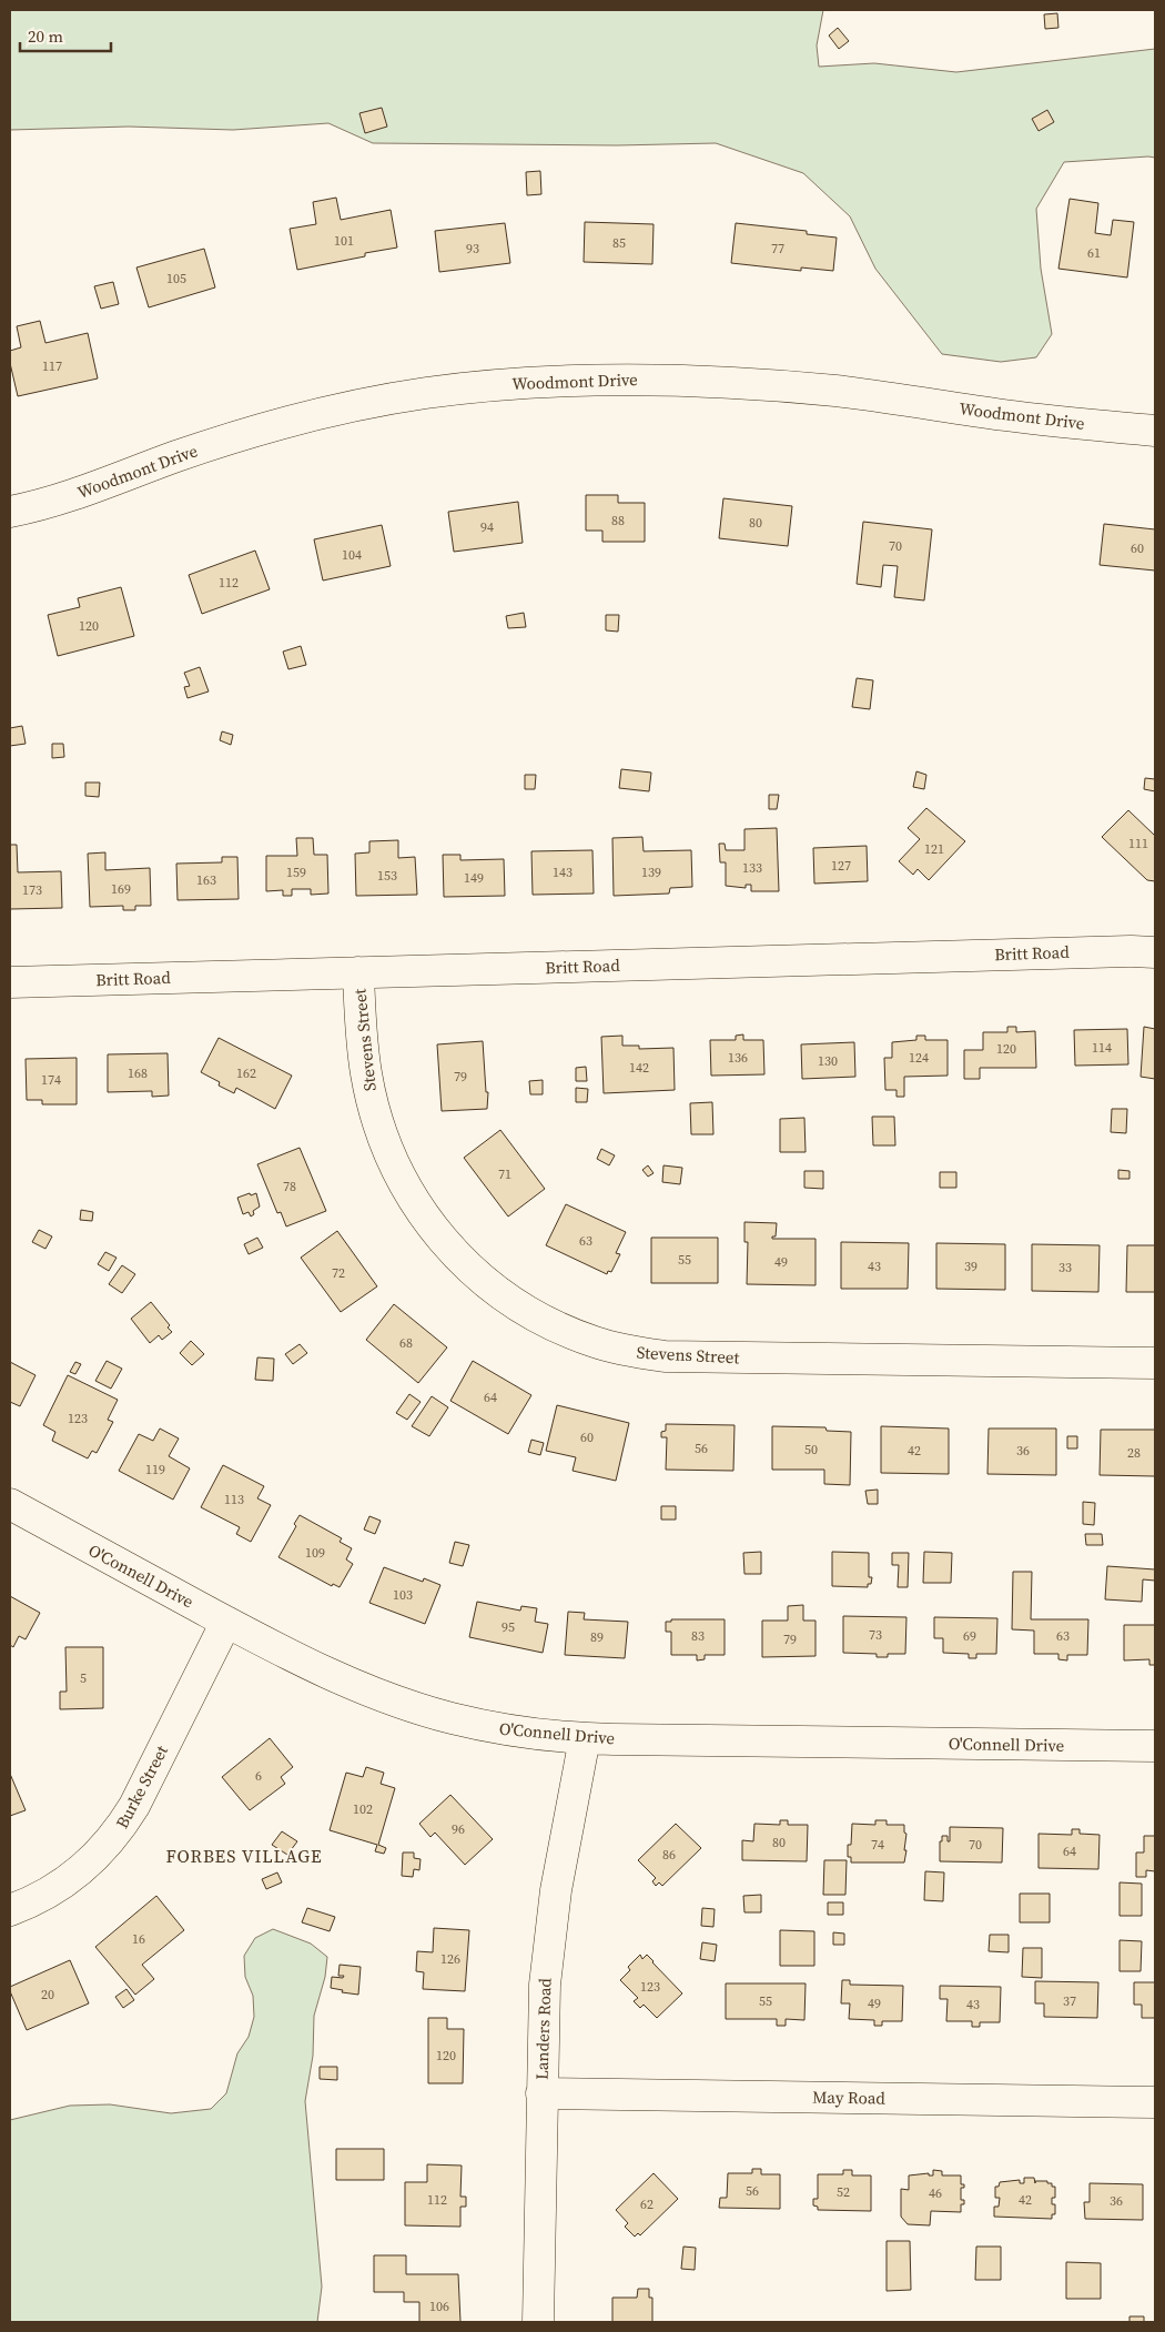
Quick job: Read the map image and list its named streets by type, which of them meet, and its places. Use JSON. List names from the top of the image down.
{
  "streets": {
    "street": [
      "Woodmont Drive",
      "Britt Road",
      "Stevens Street",
      "O'Connell Drive",
      "Burke Street",
      "Landers Road",
      "May Road"
    ]
  },
  "crossings": [
    ["Britt Road", "Stevens Street"],
    ["O'Connell Drive", "Burke Street"],
    ["O'Connell Drive", "Landers Road"],
    ["Landers Road", "May Road"]
  ],
  "districts": ["FORBES VILLAGE"],
  "house_numbers": [
    "101",
    "85",
    "93",
    "77",
    "61",
    "105",
    "117",
    "88",
    "80",
    "94",
    "70",
    "60",
    "104",
    "112",
    "120",
    "111",
    "121",
    "127",
    "133",
    "159",
    "143",
    "139",
    "153",
    "149",
    "163",
    "169",
    "173",
    "114",
    "120",
    "136",
    "124",
    "130",
    "142",
    "168",
    "162",
    "79",
    "174",
    "71",
    "78",
    "63",
    "55",
    "49",
    "43",
    "39",
    "33",
    "72",
    "68",
    "64",
    "123",
    "60",
    "56",
    "50",
    "42",
    "36",
    "28",
    "119",
    "113",
    "109",
    "103",
    "95",
    "73",
    "83",
    "69",
    "63",
    "89",
    "79",
    "5",
    "6",
    "102",
    "96",
    "80",
    "74",
    "70",
    "64",
    "86",
    "16",
    "126",
    "123",
    "20",
    "55",
    "37",
    "49",
    "43",
    "120",
    "56",
    "52",
    "46",
    "112",
    "42",
    "36",
    "62",
    "106"
  ],
  "scale_bar": "20 m"
}
